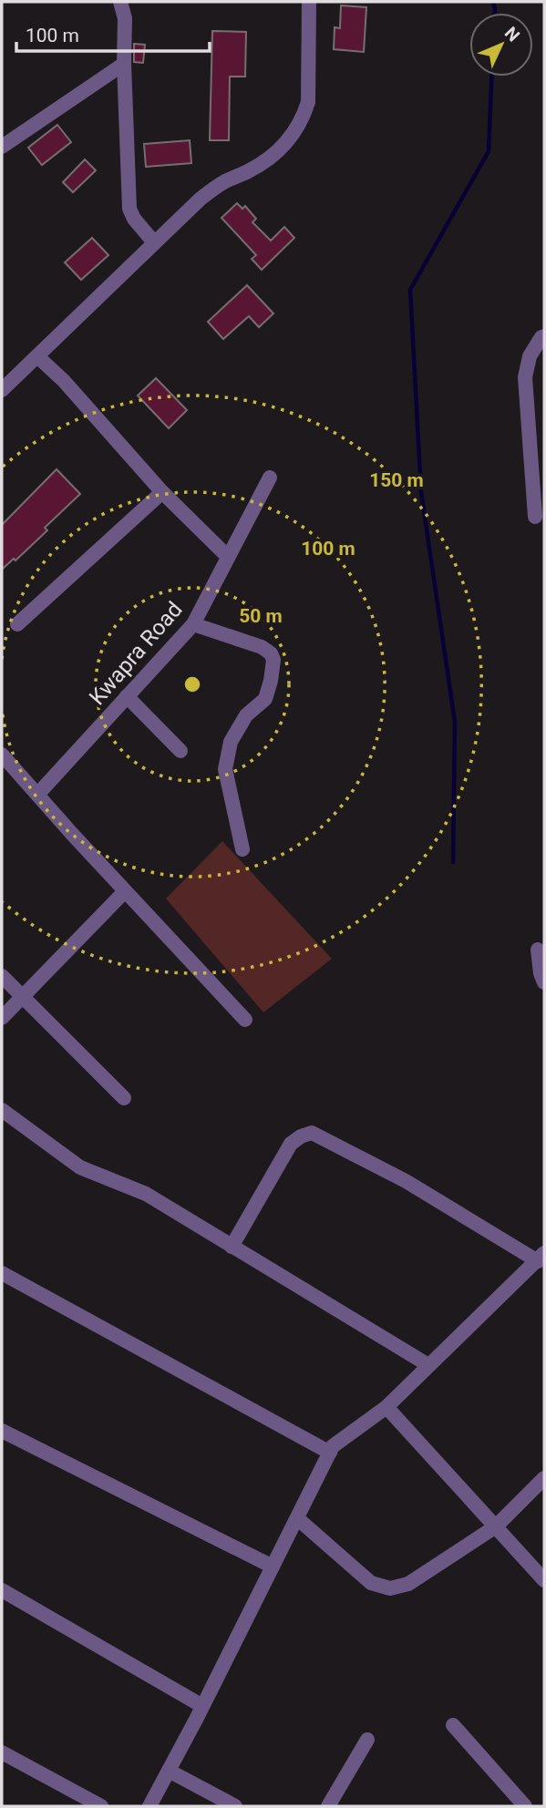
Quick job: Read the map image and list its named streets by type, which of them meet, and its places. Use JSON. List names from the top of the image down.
{
  "streets": {
    "street": ["Kwapra Road"]
  },
  "scale_bar": "100 m",
  "north": "top right",
  "rings": ["150 m", "100 m", "50 m"]
}
